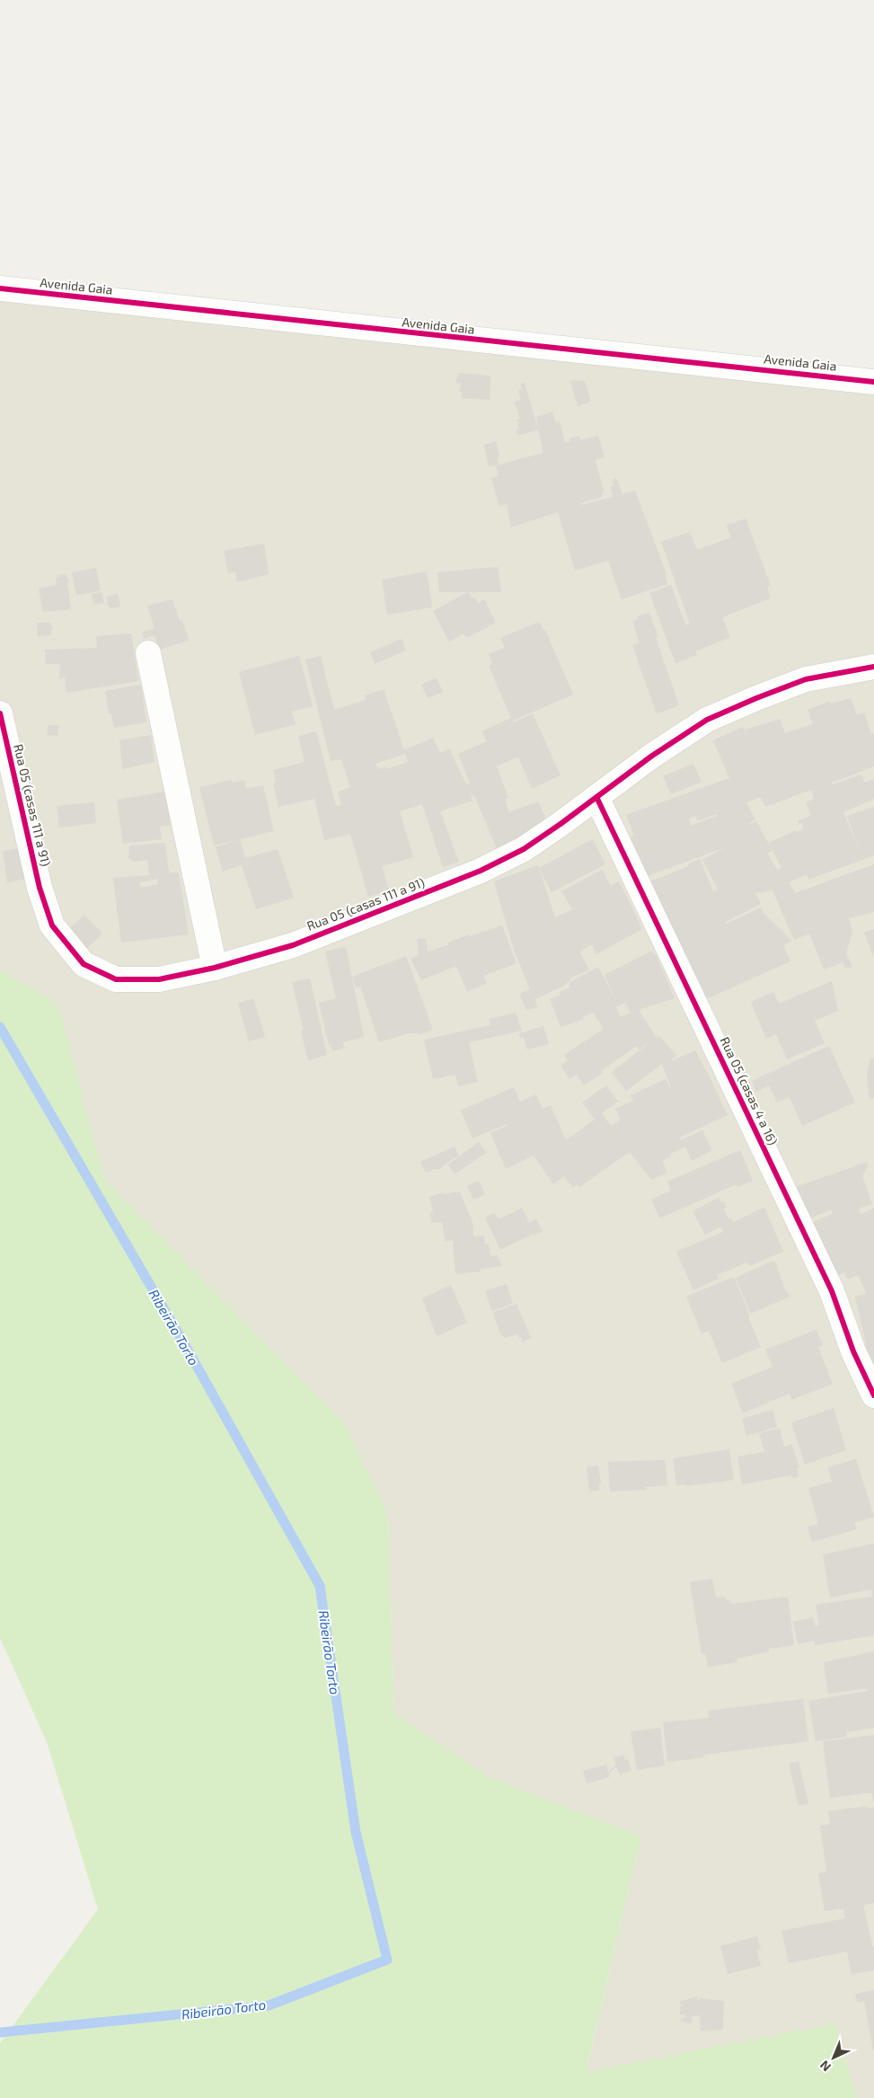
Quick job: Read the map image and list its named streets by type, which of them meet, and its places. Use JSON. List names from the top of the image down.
{
  "streets": {
    "street": ["Avenida Gaia", "Rua 05 (casas 111 a 91)", "Rua 05 (casas 4 a 16)"]
  },
  "crossings": [
    ["Rua 05 (casas 111 a 91)", "Rua 05 (casas 4 a 16)"]
  ],
  "water": ["Ribeirão Torto"],
  "north": "bottom left"
}
